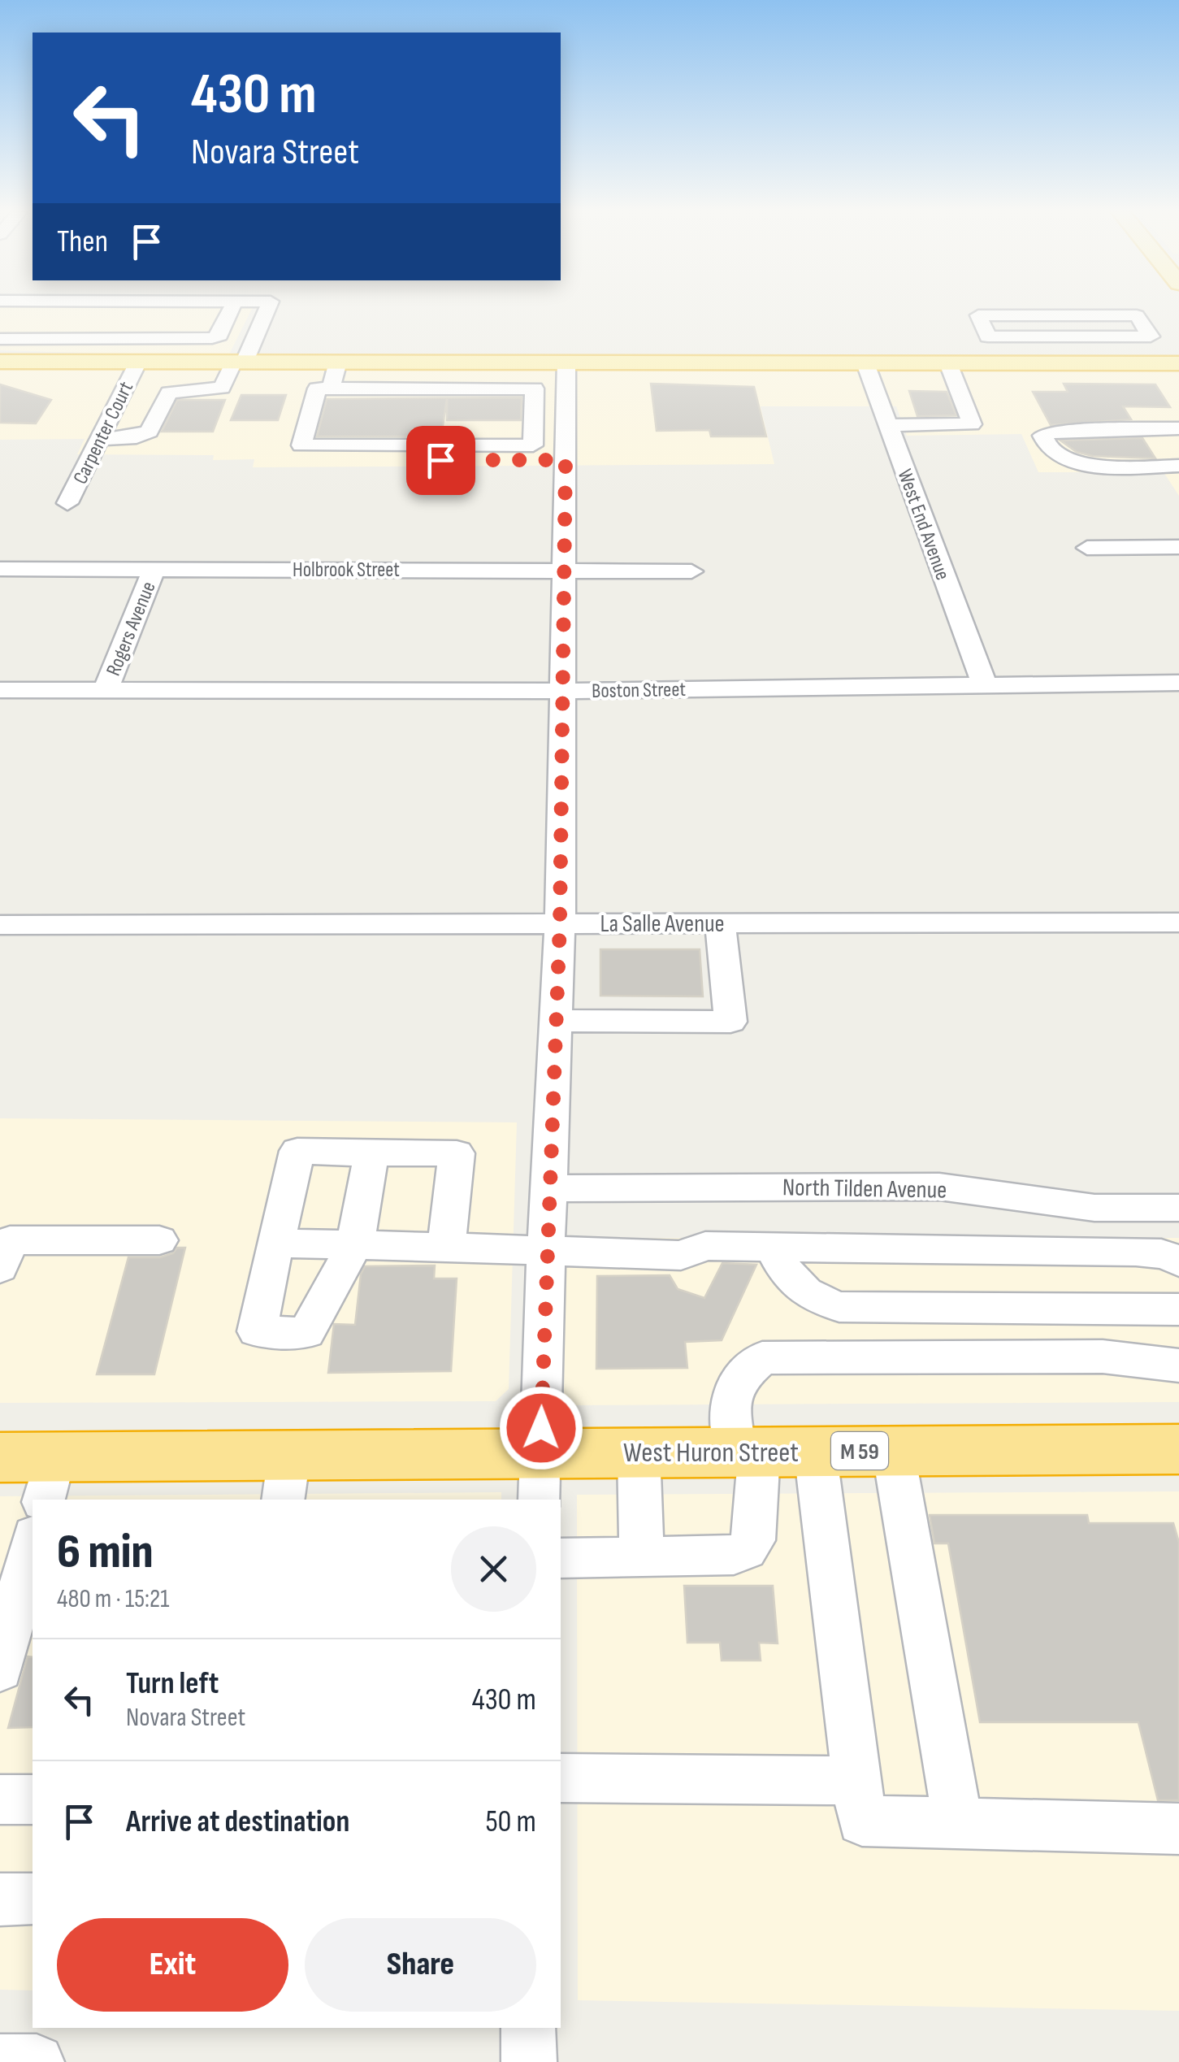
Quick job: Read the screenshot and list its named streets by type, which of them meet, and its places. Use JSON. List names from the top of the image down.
{
  "streets": {
    "highway": ["M 59", "West Huron Street"],
    "street": [
      "Carpenter Court",
      "West End Avenue",
      "Holbrook Street",
      "Rogers Avenue",
      "Boston Street",
      "La Salle Avenue",
      "North Tilden Avenue"
    ]
  },
  "crossings": [
    ["West End Avenue", "Boston Street"],
    ["Holbrook Street", "Rogers Avenue"],
    ["Rogers Avenue", "Boston Street"]
  ],
  "page": {
    "turn": ["430 m", "Novara Street"],
    "then": "Then",
    "heading": ["6 min", "480 m · 15:21"],
    "list": [
      {
        "name": "Turn left",
        "note": "Novara Street",
        "value": "430 m"
      },
      {
        "name": "Arrive at destination",
        "value": "50 m"
      }
    ],
    "buttons": ["Exit", "Share"]
  }
}
